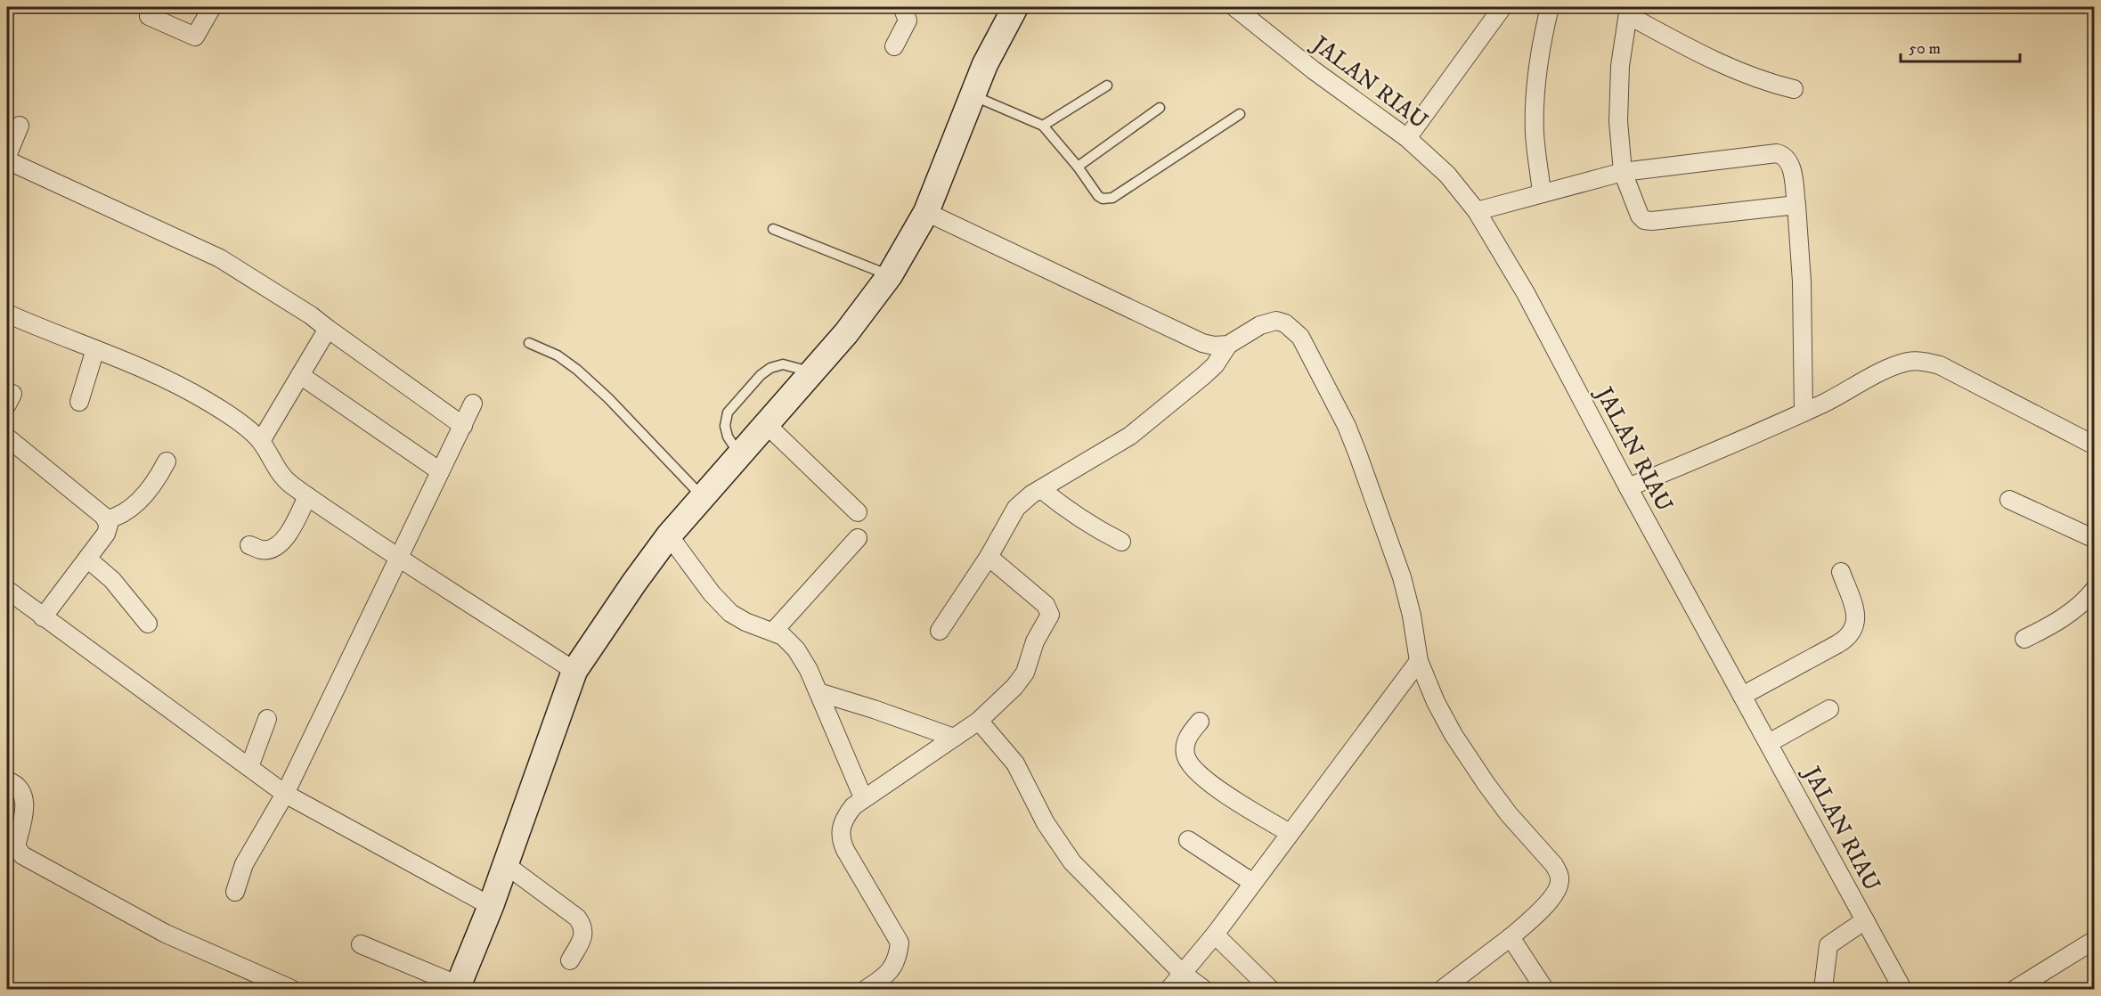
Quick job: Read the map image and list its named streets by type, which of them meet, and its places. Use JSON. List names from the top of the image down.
{
  "streets": {
    "street": ["JALAN RIAU"]
  },
  "scale_bar": "50 m"
}
